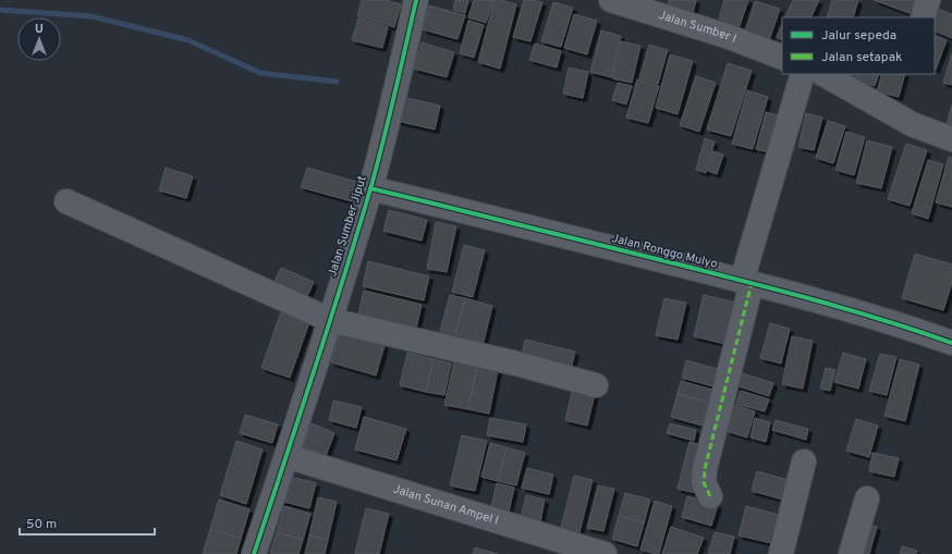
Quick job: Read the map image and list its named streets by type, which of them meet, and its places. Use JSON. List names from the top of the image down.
{
  "streets": {
    "street": [
      "Jalan Sumber I",
      "Jalan Sumber Jiput",
      "Jalan Ronggo Mulyo",
      "Jalan Sunan Ampel I"
    ]
  },
  "crossings": [
    ["Jalan Sumber Jiput", "Jalan Ronggo Mulyo"],
    ["Jalan Sumber Jiput", "Jalan Sunan Ampel I"]
  ],
  "legend": ["Jalur sepeda", "Jalan setapak"],
  "scale_bar": "50 m",
  "north": "top"
}
